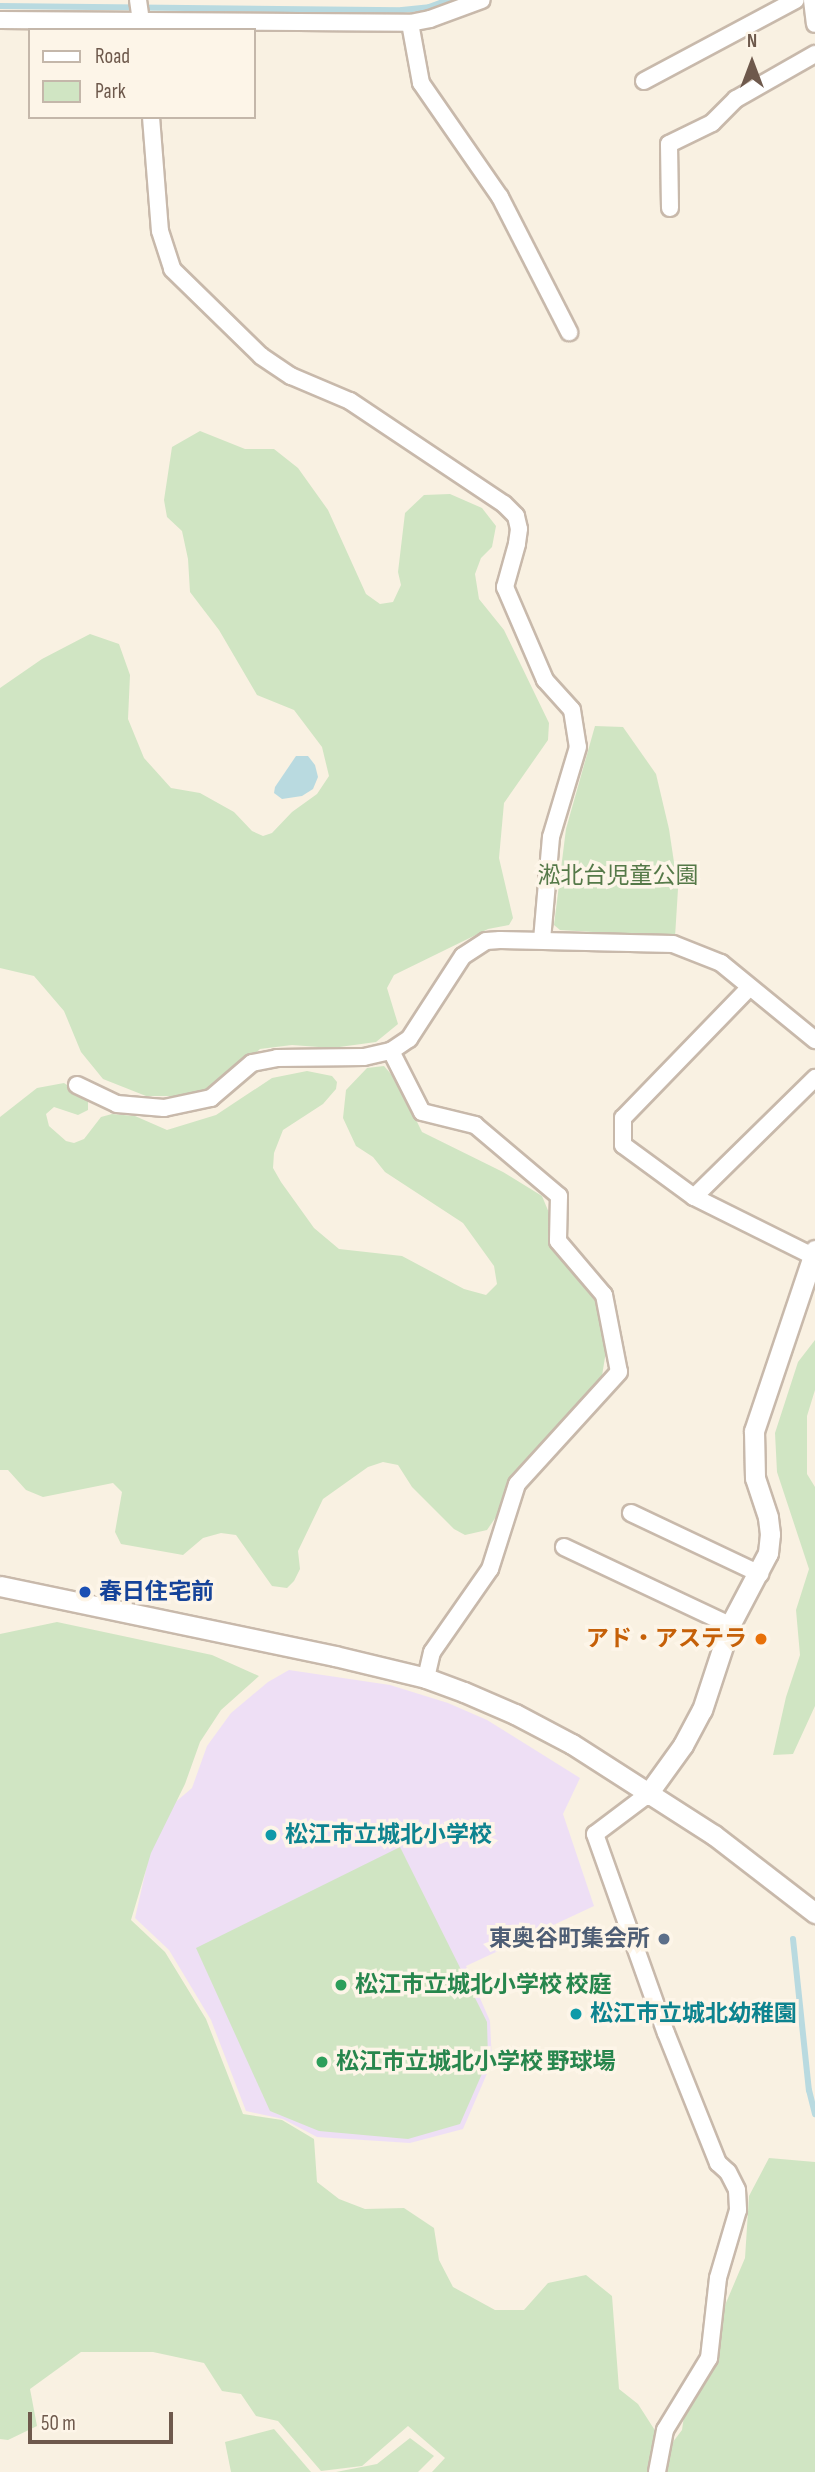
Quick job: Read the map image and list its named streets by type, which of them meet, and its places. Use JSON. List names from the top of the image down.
{
  "parks": ["淞北台児童公園"],
  "places": [
    "春日住宅前",
    "アド・アステラ",
    "松江市立城北小学校",
    "東奥谷町集会所",
    "松江市立城北小学校 校庭",
    "松江市立城北幼稚園",
    "松江市立城北小学校 野球場"
  ],
  "legend": ["Road", "Park"],
  "scale_bar": "50 m",
  "north": "top"
}
